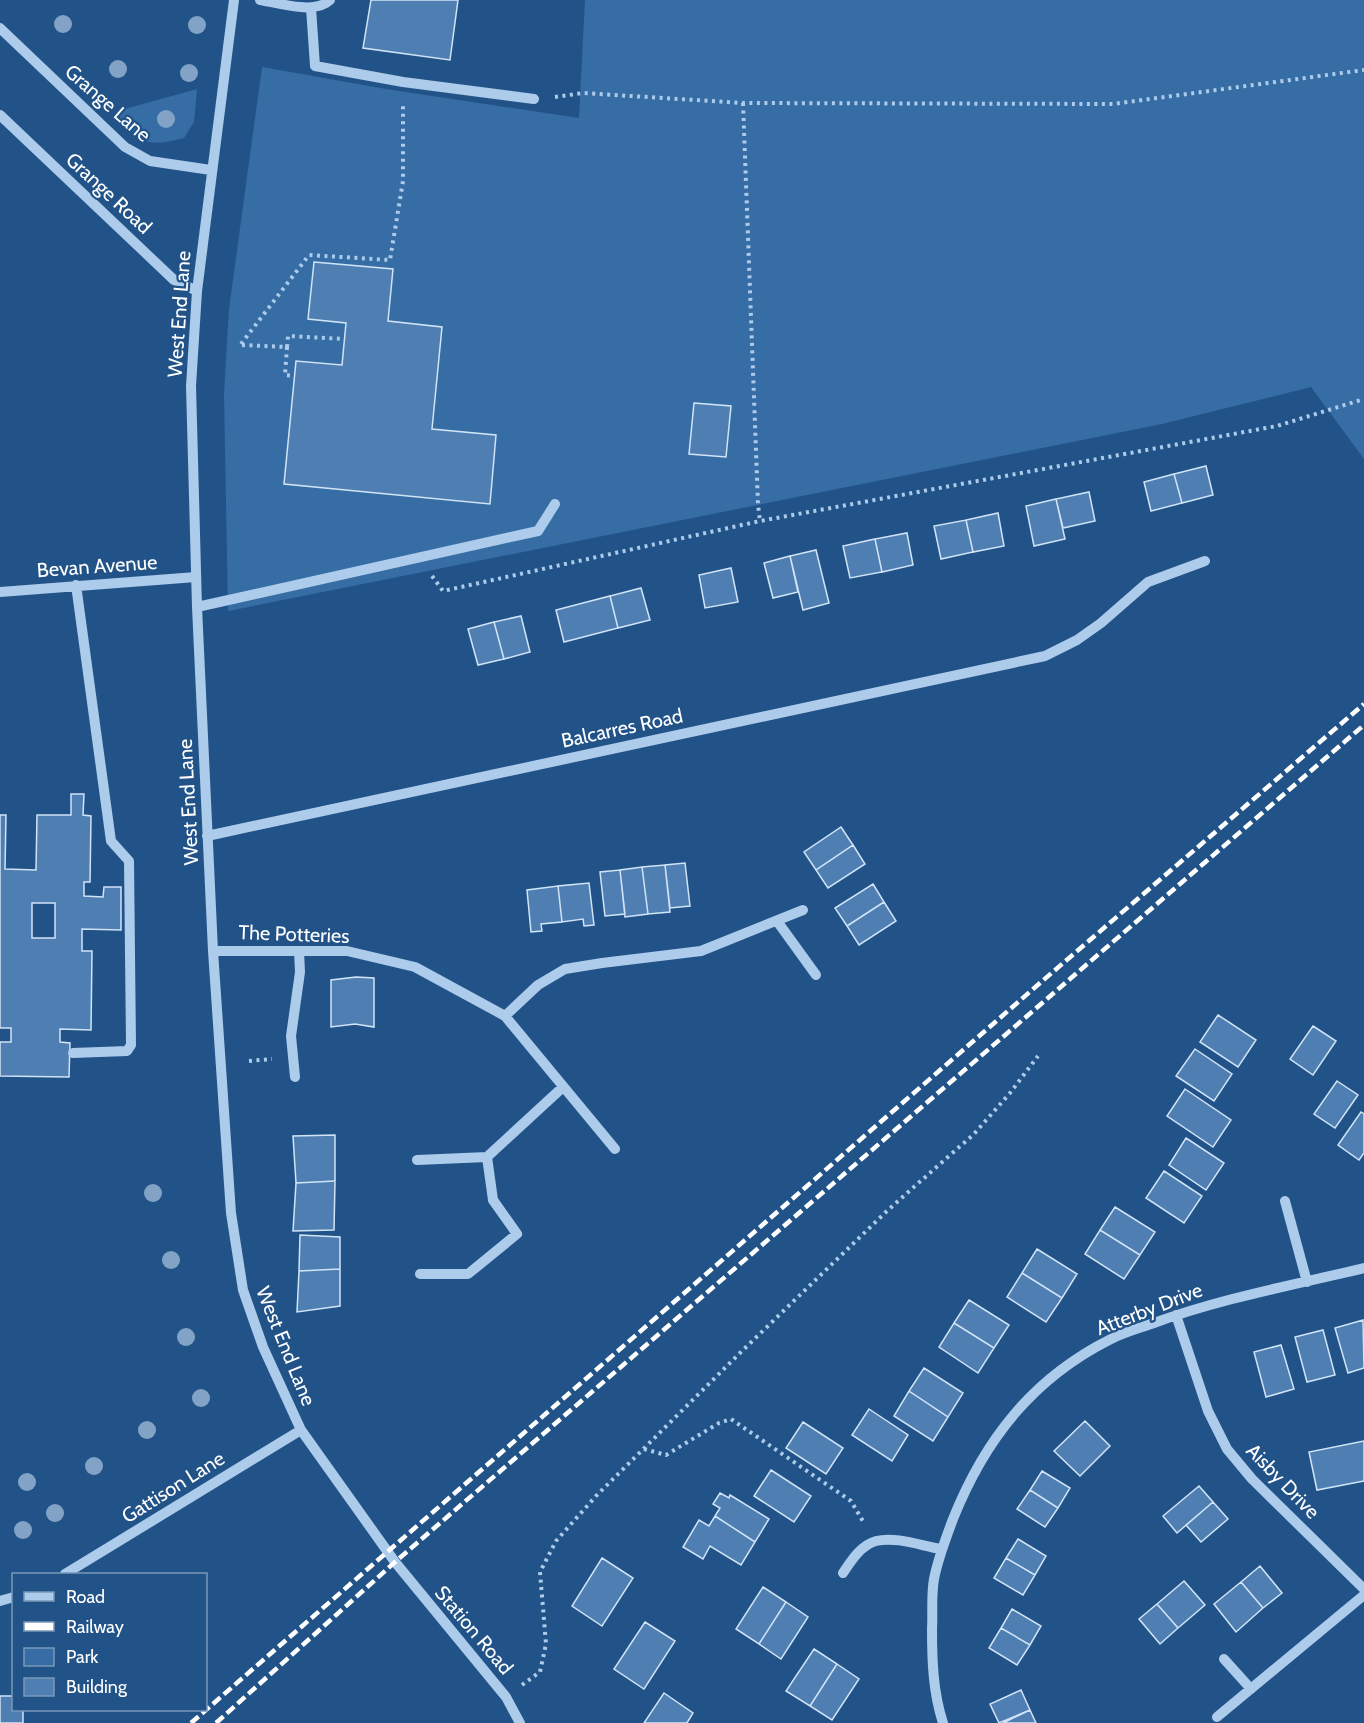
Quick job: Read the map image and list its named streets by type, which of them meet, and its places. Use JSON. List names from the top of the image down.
{
  "streets": {
    "street": [
      "Grange Lane",
      "Grange Road",
      "West End Lane",
      "Bevan Avenue",
      "Balcarres Road",
      "The Potteries",
      "Atterby Drive",
      "Aisby Drive",
      "Gattison Lane",
      "Station Road"
    ]
  },
  "crossings": [
    ["Grange Lane", "West End Lane"],
    ["Grange Road", "West End Lane"],
    ["West End Lane", "Bevan Avenue"],
    ["West End Lane", "Balcarres Road"],
    ["West End Lane", "The Potteries"],
    ["West End Lane", "Gattison Lane"],
    ["West End Lane", "Station Road"],
    ["Atterby Drive", "Aisby Drive"]
  ],
  "legend": [
    "Road",
    "Railway",
    "Park",
    "Building"
  ]
}
